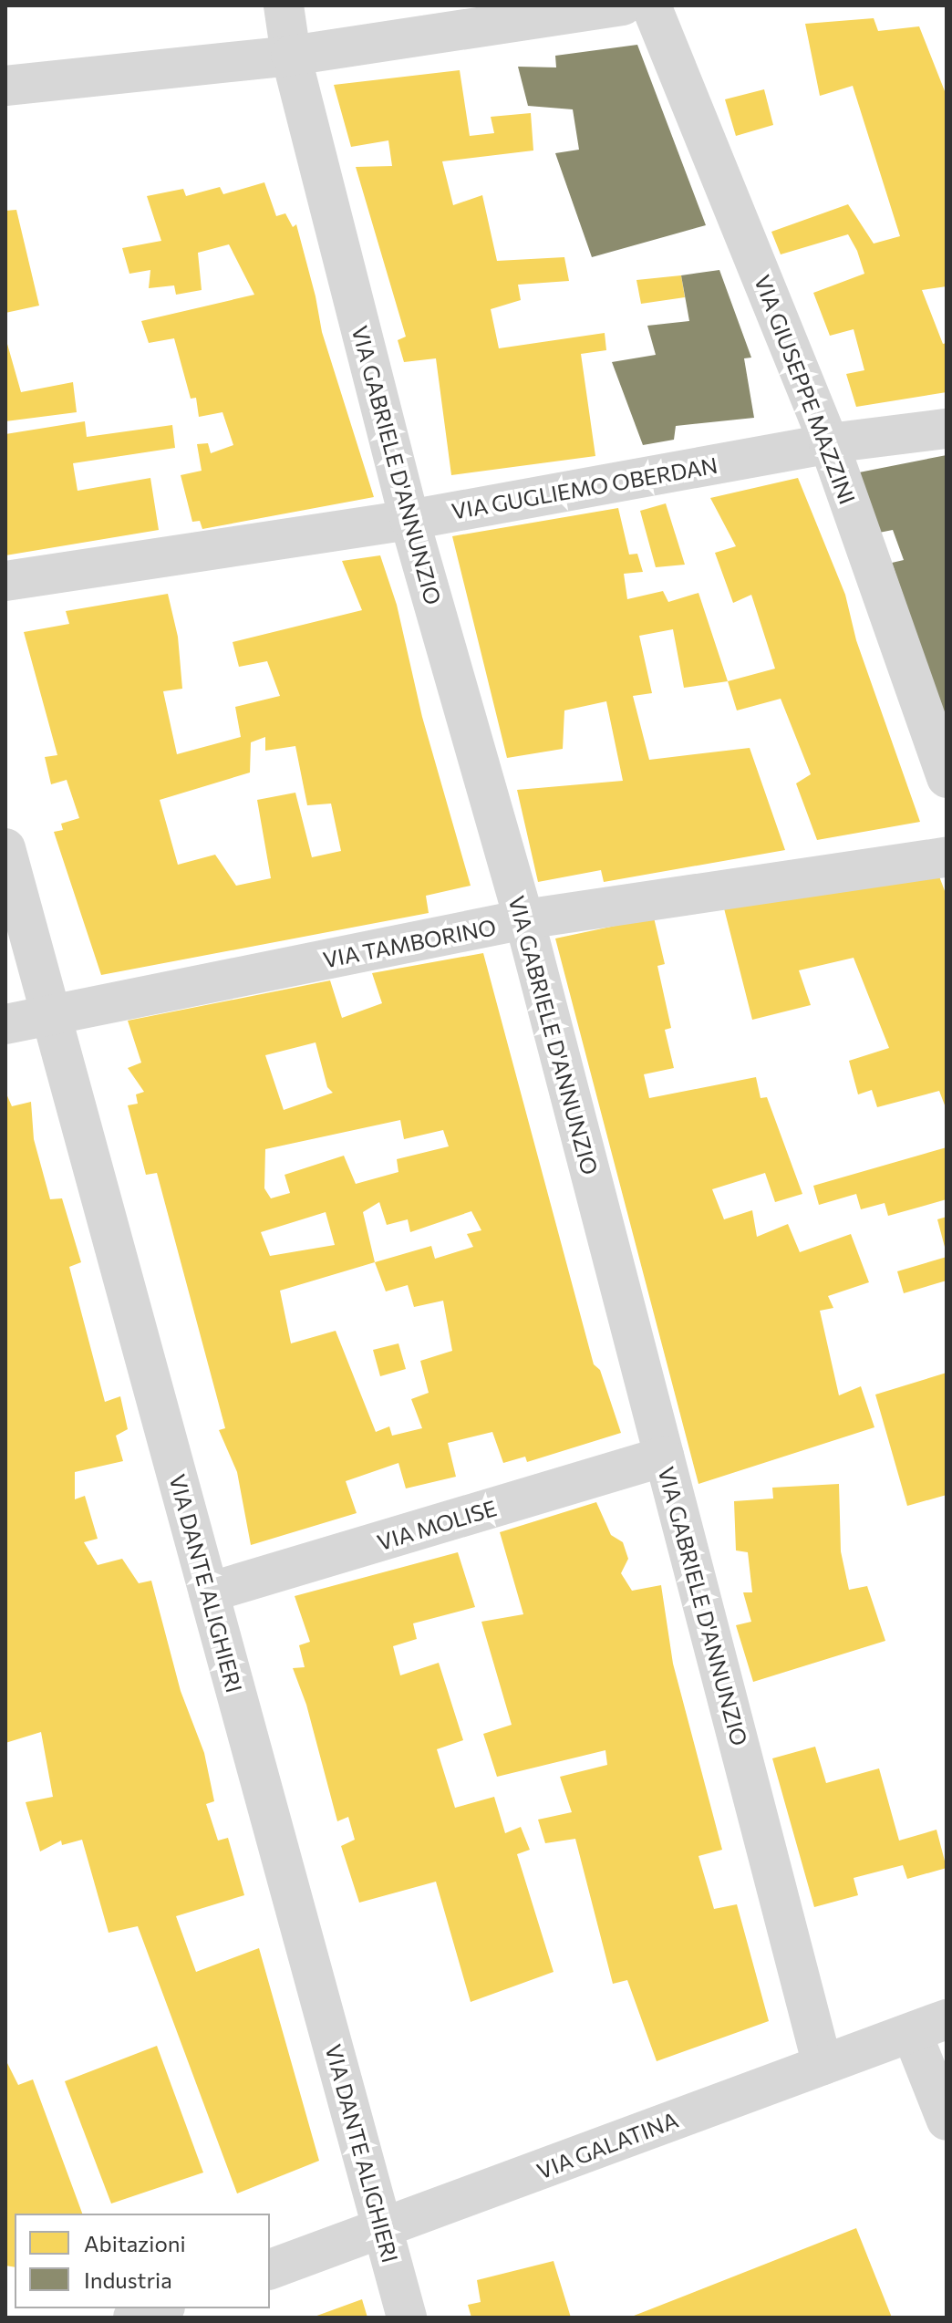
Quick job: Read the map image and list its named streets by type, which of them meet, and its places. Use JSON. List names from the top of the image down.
{
  "streets": {
    "street": [
      "VIA GIUSEPPE MAZZINI",
      "VIA GABRIELE D'ANNUNZIO",
      "VIA GUGLIEMO OBERDAN",
      "VIA TAMBORINO",
      "VIA MOLISE",
      "VIA DANTE ALIGHIERI",
      "VIA GALATINA"
    ]
  },
  "crossings": [
    ["VIA GIUSEPPE MAZZINI", "VIA GUGLIEMO OBERDAN"],
    ["VIA GABRIELE D'ANNUNZIO", "VIA GUGLIEMO OBERDAN"],
    ["VIA GABRIELE D'ANNUNZIO", "VIA TAMBORINO"],
    ["VIA GABRIELE D'ANNUNZIO", "VIA MOLISE"],
    ["VIA GABRIELE D'ANNUNZIO", "VIA GALATINA"],
    ["VIA TAMBORINO", "VIA DANTE ALIGHIERI"],
    ["VIA MOLISE", "VIA DANTE ALIGHIERI"],
    ["VIA DANTE ALIGHIERI", "VIA GALATINA"]
  ],
  "legend": ["Abitazioni", "Industria"]
}
